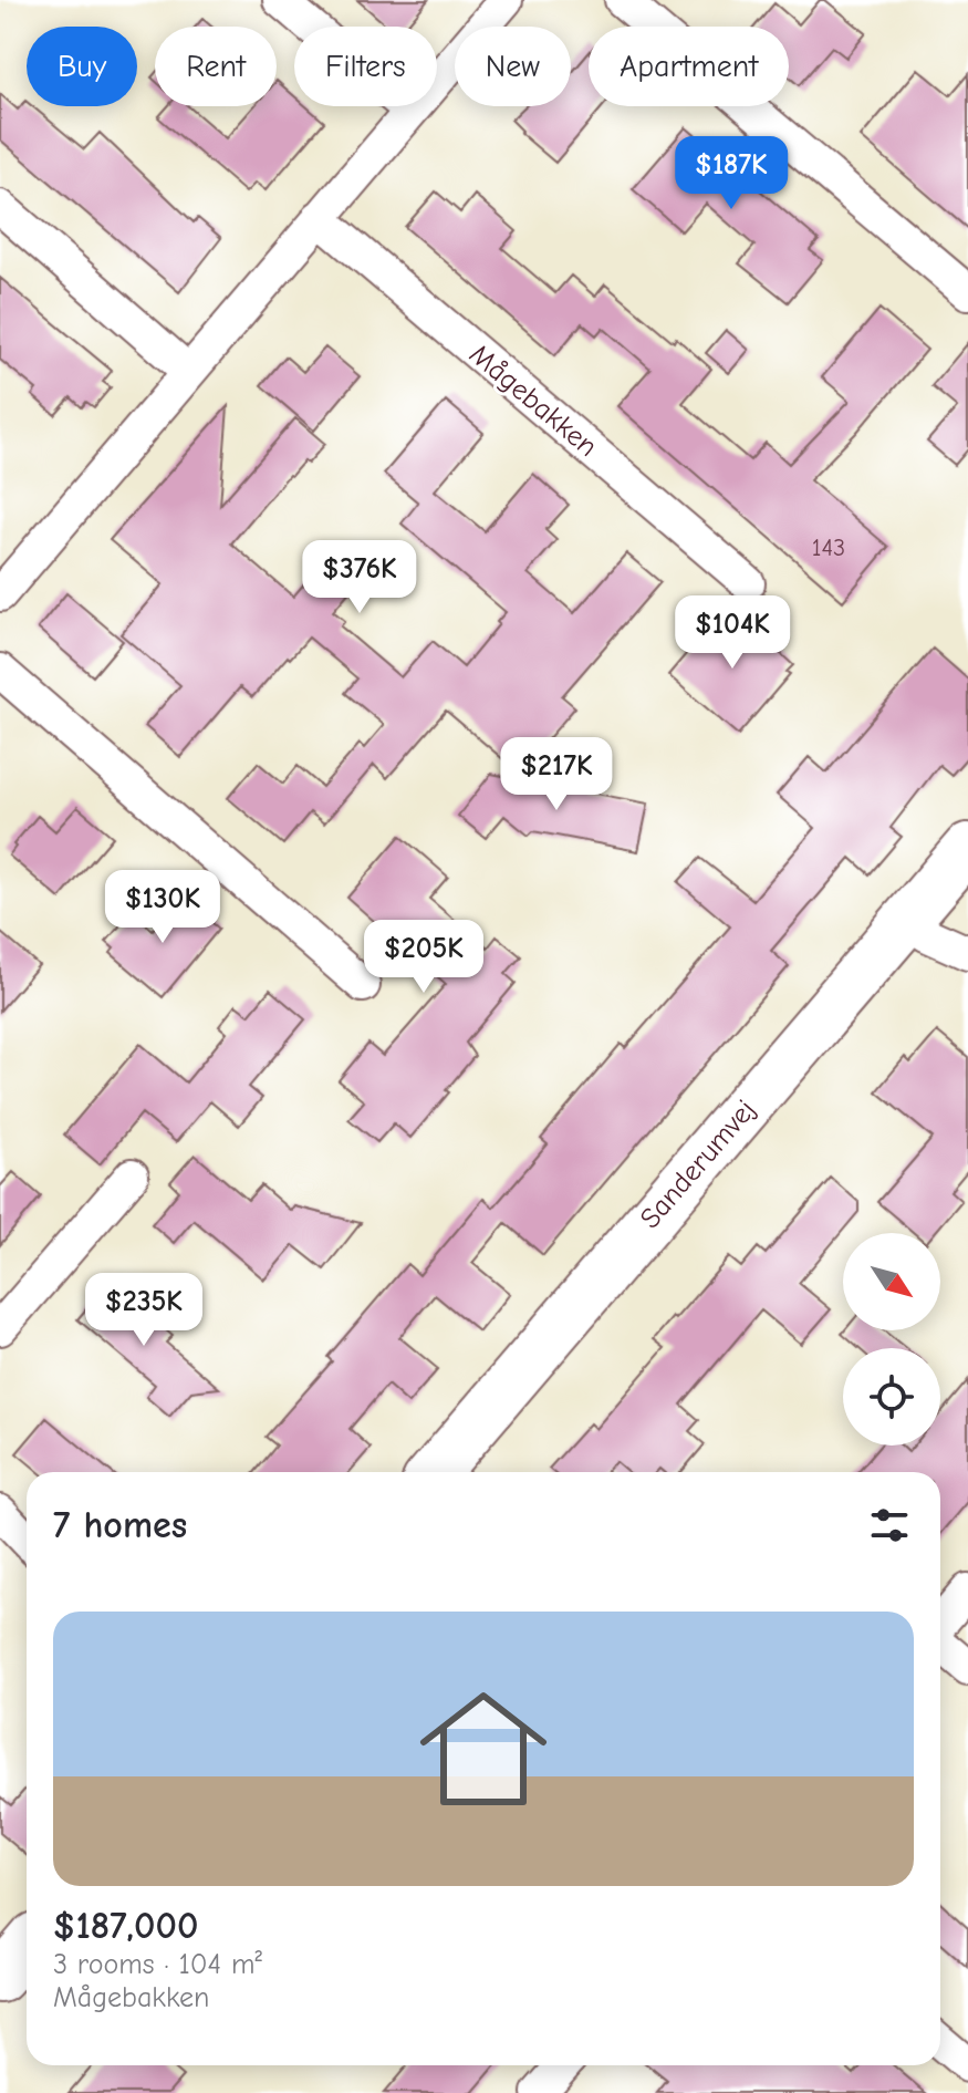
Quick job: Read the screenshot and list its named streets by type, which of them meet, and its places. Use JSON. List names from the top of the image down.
{
  "streets": {
    "street": ["Mågebakken", "Sanderumvej"]
  },
  "house_numbers": ["143"],
  "north": "bottom right",
  "page": {
    "chip": [
      "Buy",
      "Rent",
      "Filters",
      "New",
      "Apartment"
    ],
    "price": [
      "$187K",
      "$376K",
      "$104K",
      "$217K",
      "$130K",
      "$205K",
      "$235K"
    ],
    "heading": "7 homes",
    "list": [
      {
        "name": "$187,000",
        "note": "3 rooms · 104 m² · Mågebakken"
      }
    ]
  }
}
